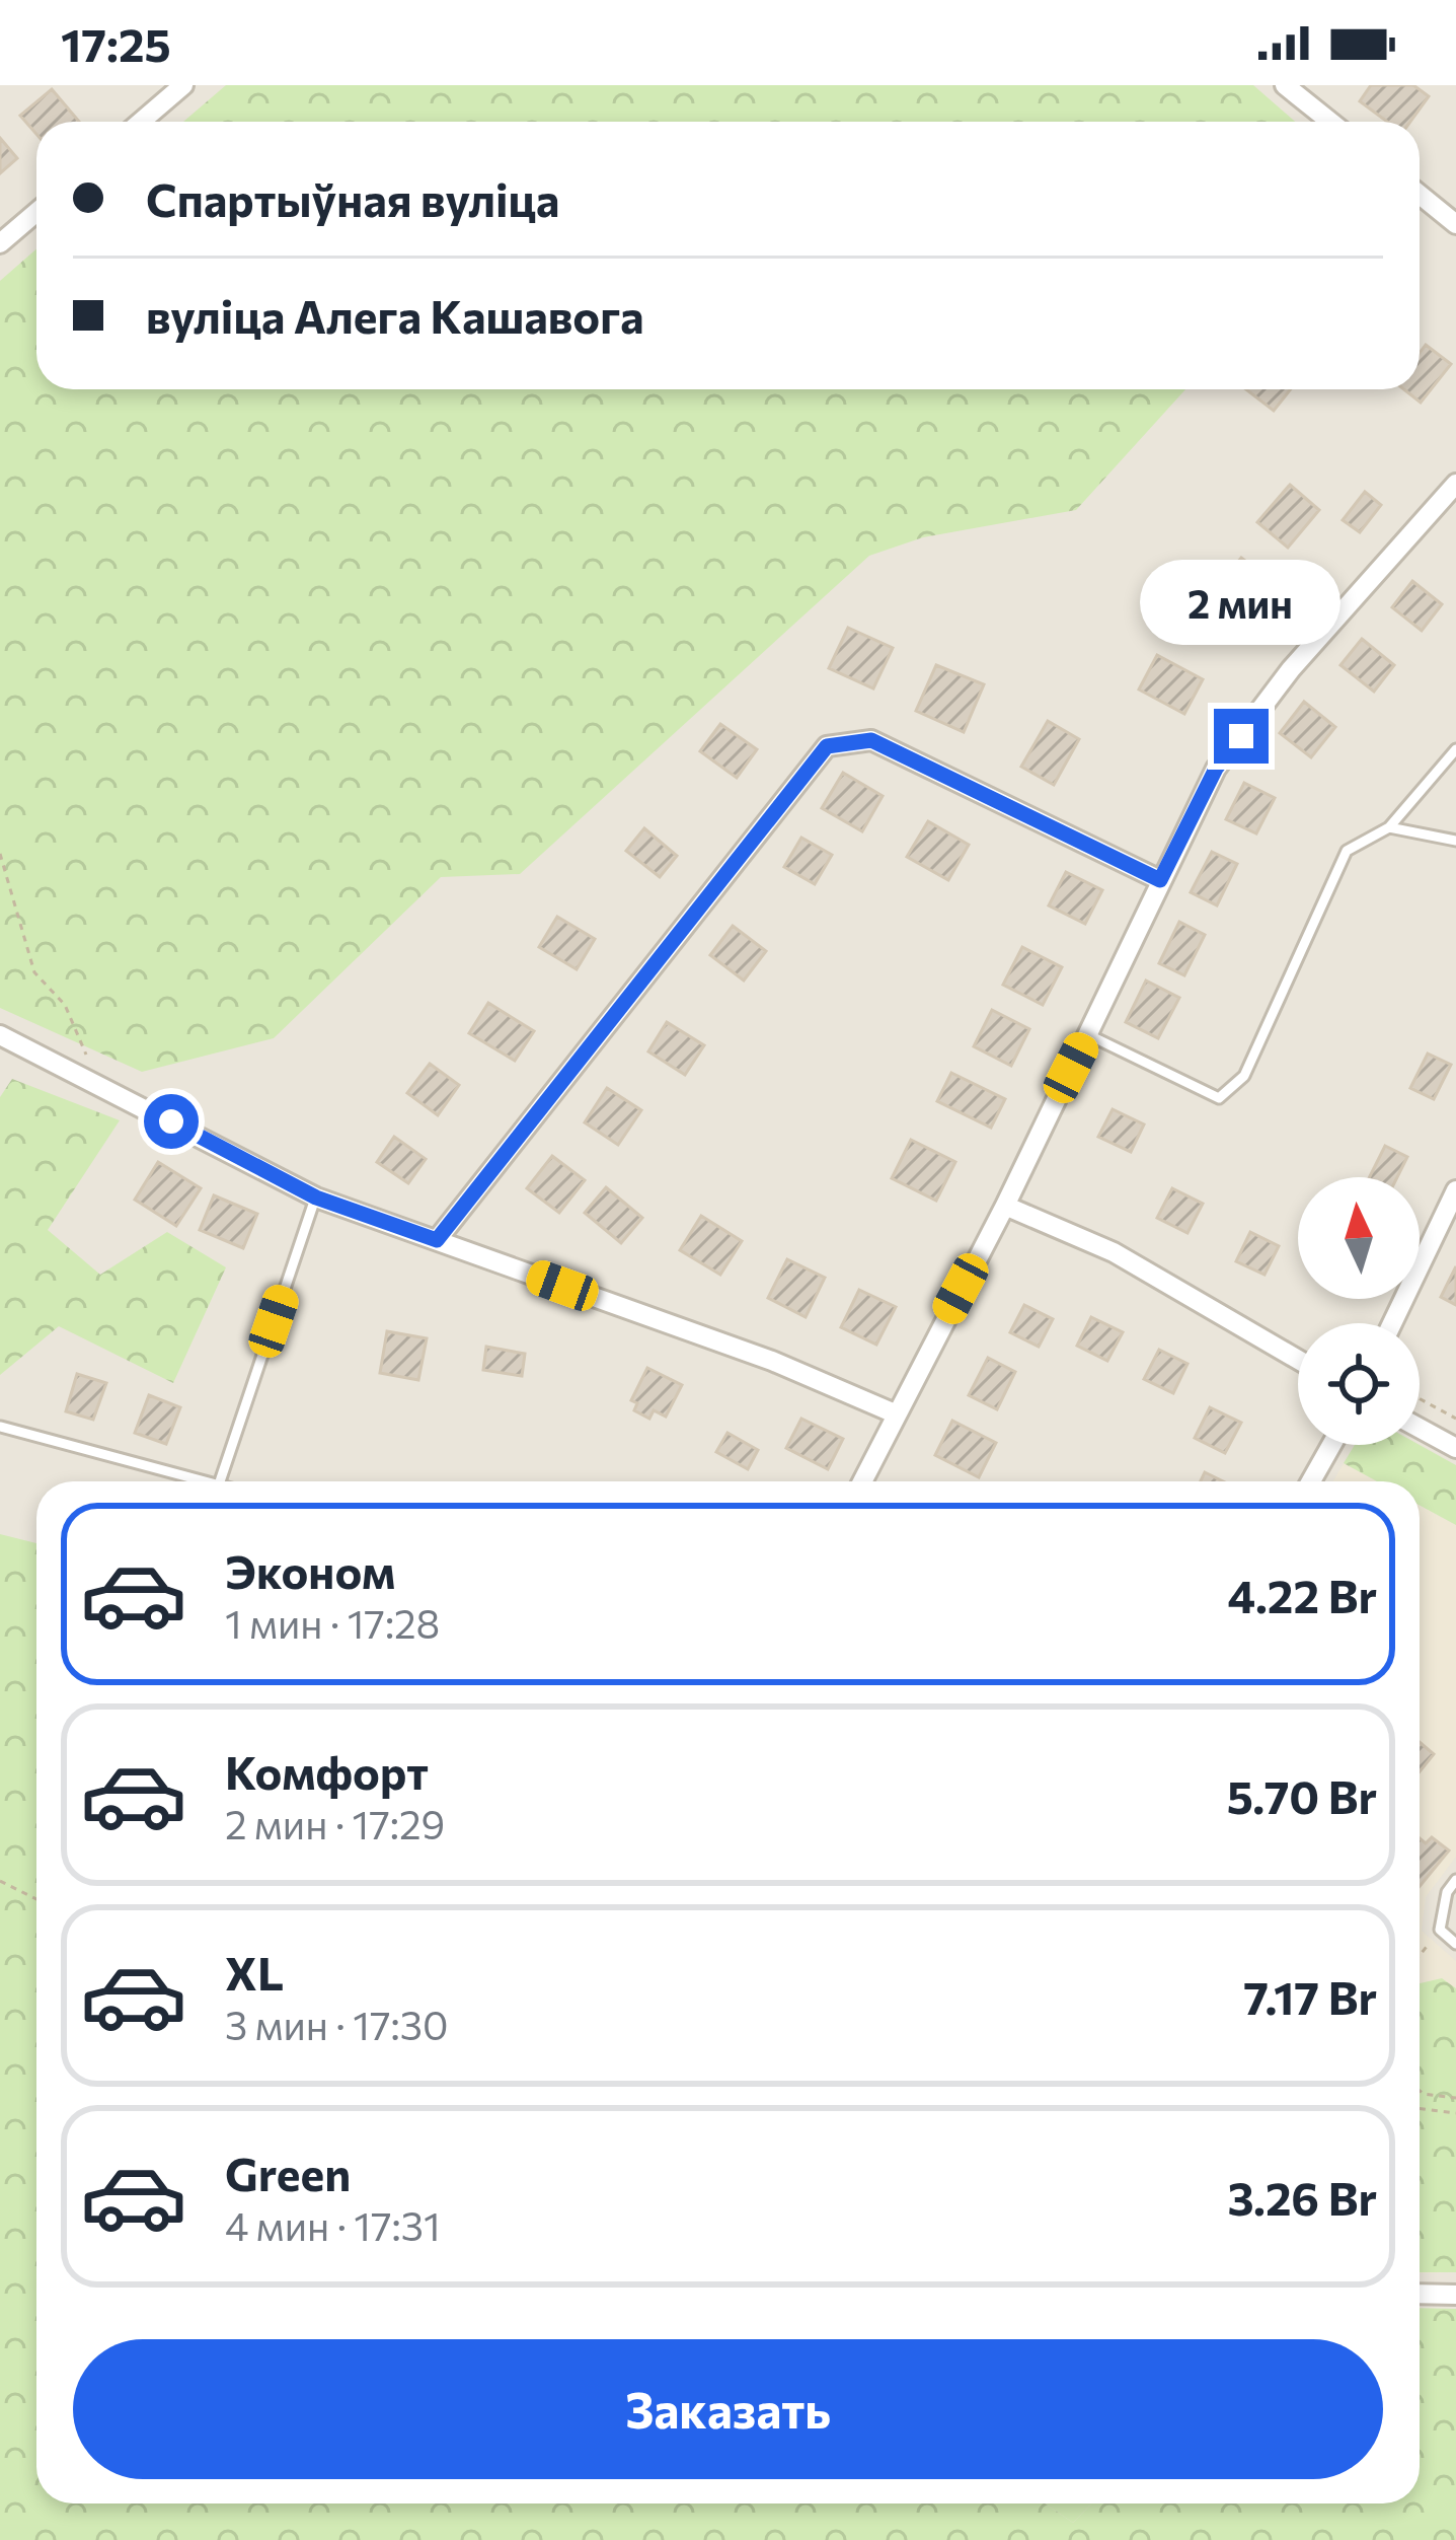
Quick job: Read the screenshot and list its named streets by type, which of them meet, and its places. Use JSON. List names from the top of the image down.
{
  "north": "top",
  "page": {
    "status": "17:25",
    "banner": ["Спартыўная вуліца", "вуліца Алега Кашавога"],
    "bubble": "2 мин",
    "list": [
      {
        "name": "Эконом",
        "note": "1 мин · 17:28",
        "value": "4.22 Br"
      },
      {
        "name": "Комфорт",
        "note": "2 мин · 17:29",
        "value": "5.70 Br"
      },
      {
        "name": "XL",
        "note": "3 мин · 17:30",
        "value": "7.17 Br"
      },
      {
        "name": "Green",
        "note": "4 мин · 17:31",
        "value": "3.26 Br"
      }
    ],
    "buttons": "Заказать"
  }
}
